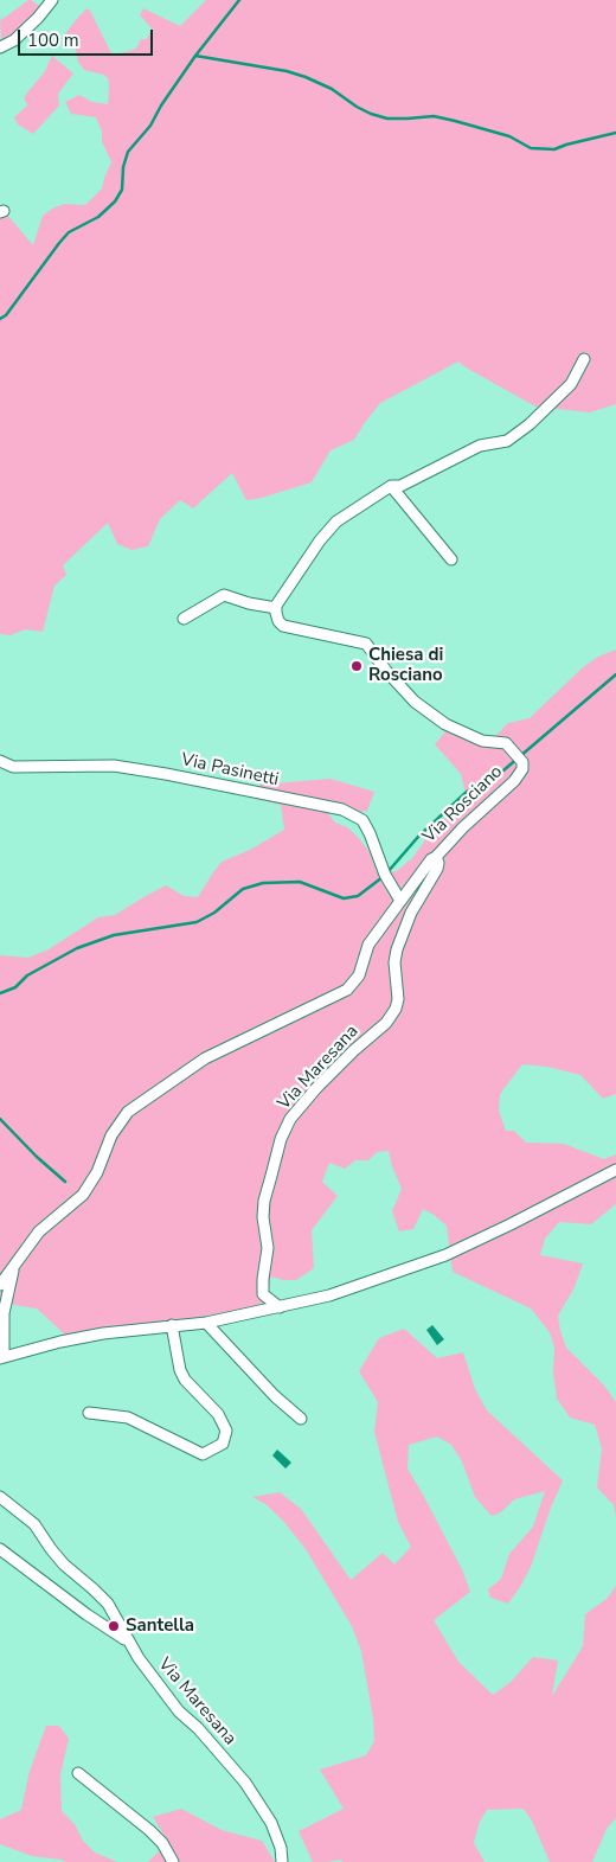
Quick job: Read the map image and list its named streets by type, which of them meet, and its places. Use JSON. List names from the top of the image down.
{
  "streets": {
    "street": ["Via Pasinetti", "Via Rosciano", "Via Maresana"]
  },
  "crossings": [
    ["Via Pasinetti", "Via Rosciano"],
    ["Via Rosciano", "Via Maresana"]
  ],
  "places": ["Chiesa di Rosciano", "Santella"],
  "scale_bar": "100 m"
}
